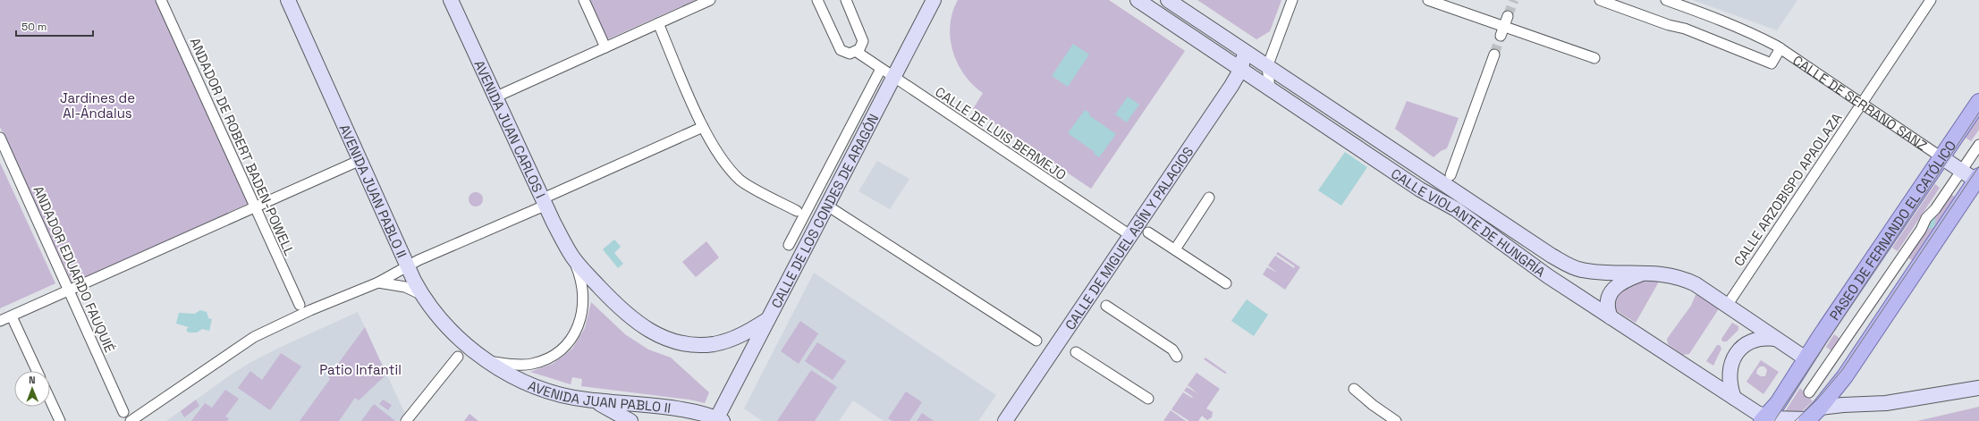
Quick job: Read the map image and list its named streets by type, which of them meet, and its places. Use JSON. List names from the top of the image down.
{
  "streets": {
    "main road": ["PASEO DE FERNANDO EL CATÓLICO"],
    "street": [
      "CALLE DE SERRANO SANZ",
      "AVENIDA JUAN CARLOS I",
      "CALLE DE LUIS BERMEJO",
      "ANDADOR DE ROBERT BADEN-POWELL",
      "CALLE ARZOBISPO APAOLAZA",
      "AVENIDA JUAN PABLO II",
      "CALLE DE LOS CONDES DE ARAGÓN",
      "CALLE VIOLANTE DE HUNGRÍA",
      "CALLE DE MIGUEL ASÍN Y PALACIOS",
      "ANDADOR EDUARDO FAUQUIÉ"
    ]
  },
  "crossings": [
    ["CALLE DE SERRANO SANZ", "CALLE ARZOBISPO APAOLAZA"],
    ["CALLE DE SERRANO SANZ", "PASEO DE FERNANDO EL CATÓLICO"],
    ["AVENIDA JUAN CARLOS I", "AVENIDA JUAN PABLO II"],
    ["AVENIDA JUAN CARLOS I", "CALLE DE LOS CONDES DE ARAGÓN"],
    ["CALLE DE LUIS BERMEJO", "CALLE DE LOS CONDES DE ARAGÓN"],
    ["CALLE DE LUIS BERMEJO", "CALLE DE MIGUEL ASÍN Y PALACIOS"],
    ["CALLE ARZOBISPO APAOLAZA", "CALLE VIOLANTE DE HUNGRÍA"],
    ["AVENIDA JUAN PABLO II", "CALLE DE LOS CONDES DE ARAGÓN"],
    ["CALLE VIOLANTE DE HUNGRÍA", "PASEO DE FERNANDO EL CATÓLICO"],
    ["CALLE VIOLANTE DE HUNGRÍA", "CALLE DE MIGUEL ASÍN Y PALACIOS"]
  ],
  "parks": ["Jardines de Al-Ándalus", "Patio Infantil"],
  "scale_bar": "50 m",
  "north": "top"
}
